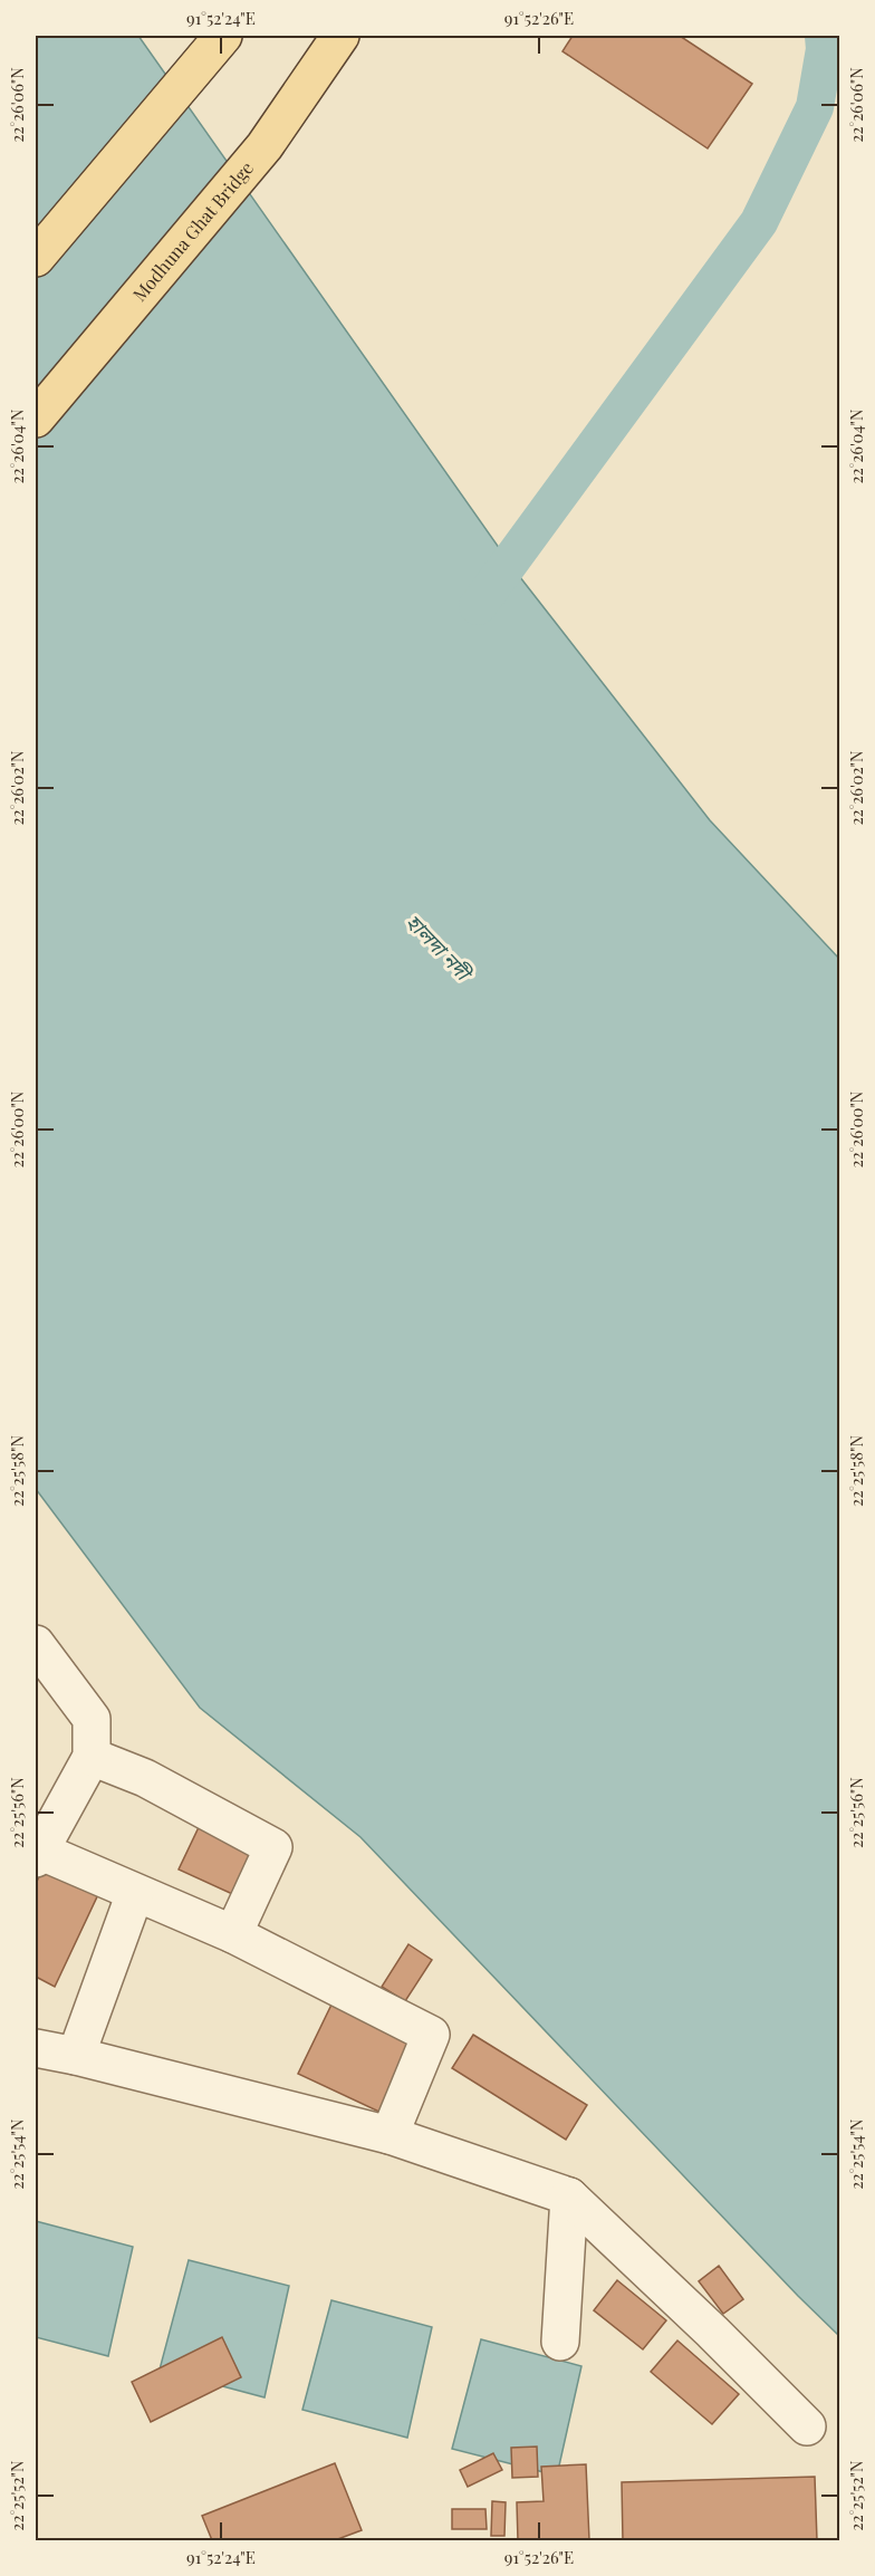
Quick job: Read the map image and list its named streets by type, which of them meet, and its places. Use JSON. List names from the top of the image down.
{
  "streets": {
    "main road": ["Modhuna Ghat Bridge"]
  },
  "water": ["হালদা নদী"],
  "coordinates": [
    "91°52'24\"E",
    "91°52'26\"E",
    "22°26'06\"N",
    "22°26'04\"N",
    "22°26'02\"N",
    "22°26'00\"N",
    "22°25'58\"N",
    "22°25'56\"N",
    "22°25'54\"N",
    "22°25'52\"N"
  ]
}
